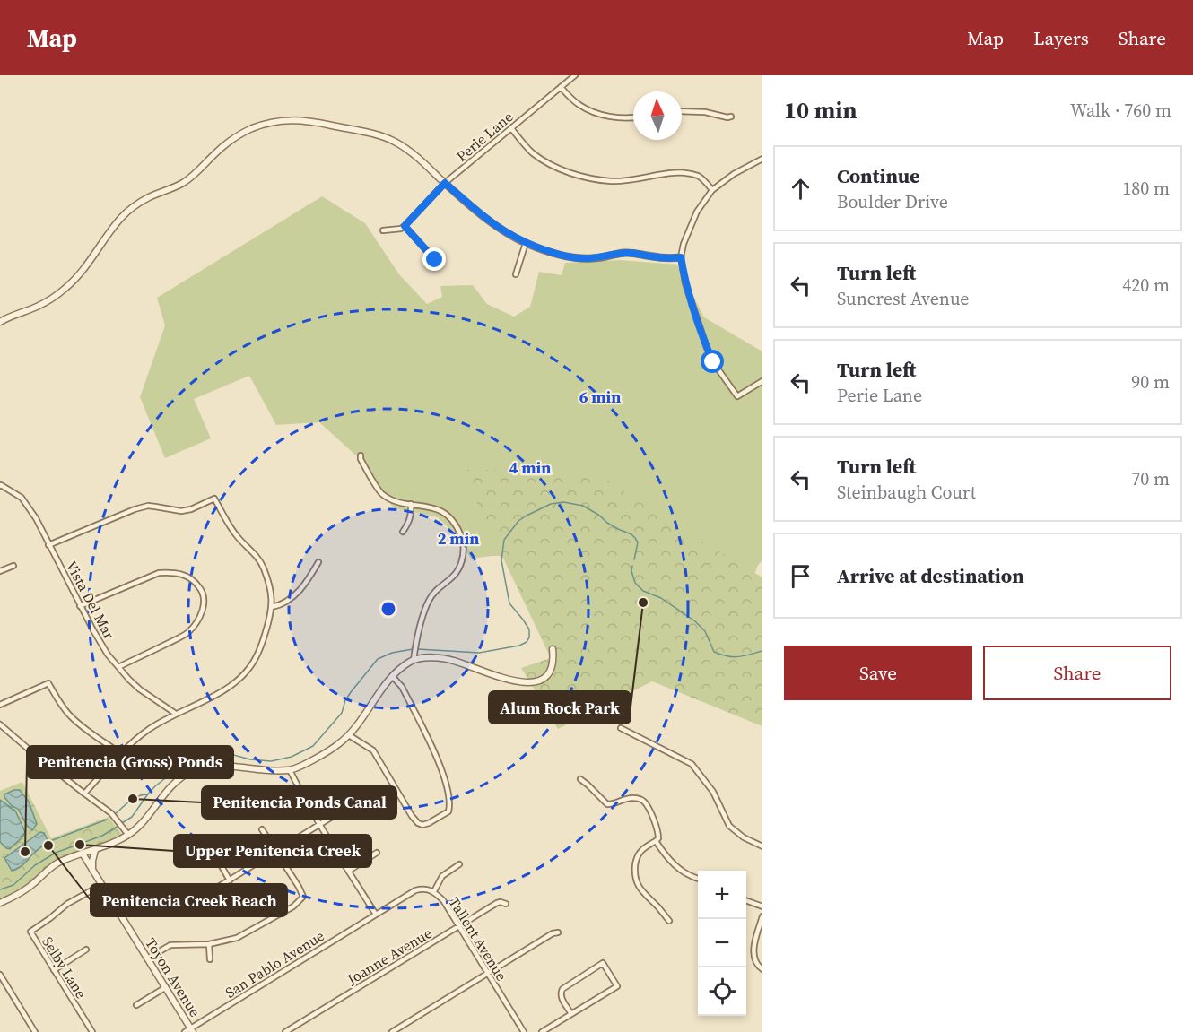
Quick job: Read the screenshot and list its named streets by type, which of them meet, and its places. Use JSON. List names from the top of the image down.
{
  "streets": {
    "street": [
      "Perie Lane",
      "Vista Del Mar",
      "Tallent Avenue",
      "Joanne Avenue",
      "San Pablo Avenue",
      "Selby Lane",
      "Toyon Avenue"
    ]
  },
  "crossings": [
    ["Tallent Avenue", "Joanne Avenue"],
    ["Tallent Avenue", "San Pablo Avenue"],
    ["San Pablo Avenue", "Toyon Avenue"],
    ["Selby Lane", "Toyon Avenue"]
  ],
  "places": [
    "Alum Rock Park",
    "Penitencia Ponds Canal",
    "Upper Penitencia Creek",
    "Penitencia Creek Reach",
    "Penitencia (Gross) Ponds"
  ],
  "north": "top",
  "page": {
    "header": "Map",
    "nav": ["Map", "Layers", "Share"],
    "heading": ["10 min", "Walk · 760 m"],
    "list": [
      ["Continue", "Boulder Drive", "180 m"],
      ["Turn left", "Suncrest Avenue", "420 m"],
      ["Turn left", "Perie Lane", "90 m"],
      ["Turn left", "Steinbaugh Court", "70 m"],
      "Arrive at destination"
    ],
    "buttons": ["Save", "Share"],
    "map_buttons": ["+", "−"]
  },
  "rings": ["6 min", "4 min", "2 min"]
}
